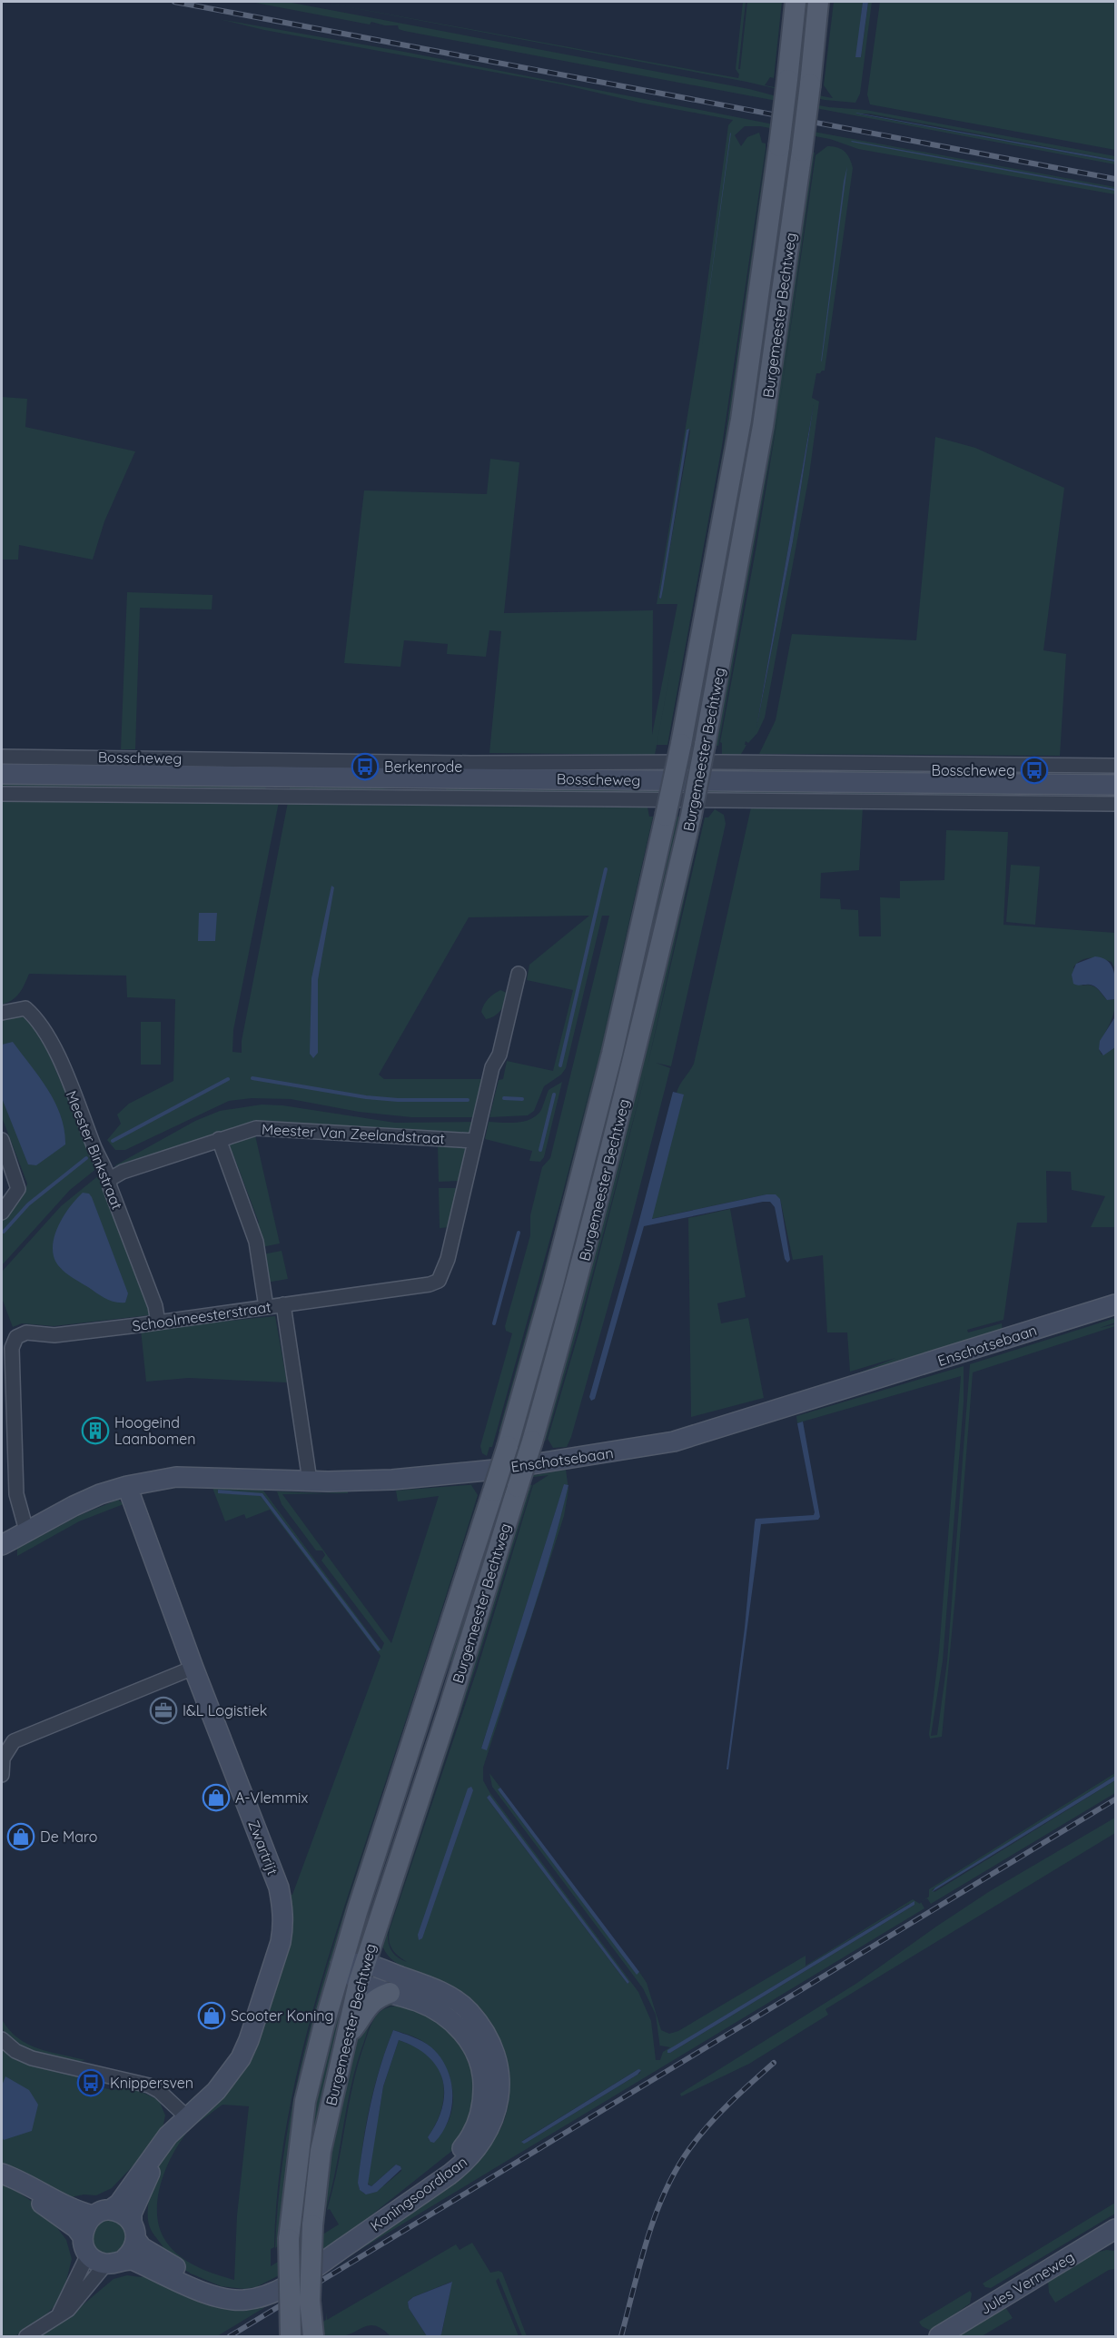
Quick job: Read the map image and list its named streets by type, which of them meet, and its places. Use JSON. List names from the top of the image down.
{
  "streets": {
    "main road": ["Burgemeester Bechtweg"],
    "street": [
      "Bosscheweg",
      "Meester Van Zeelandstraat",
      "Meester Binkstraat",
      "Schoolmeesterstraat",
      "Enschotsebaan",
      "Zwartrijt",
      "Koningsoordlaan",
      "Jules Verneweg"
    ]
  },
  "crossings": [
    ["Burgemeester Bechtweg", "Koningsoordlaan"],
    ["Meester Van Zeelandstraat", "Meester Binkstraat"],
    ["Meester Van Zeelandstraat", "Schoolmeesterstraat"],
    ["Meester Binkstraat", "Schoolmeesterstraat"],
    ["Schoolmeesterstraat", "Enschotsebaan"],
    ["Enschotsebaan", "Zwartrijt"],
    ["Zwartrijt", "Koningsoordlaan"]
  ],
  "places": {
    "bus stop": ["Berkenrode", "Bosscheweg", "Knippersven"],
    "building": ["Hoogeind Laanbomen"],
    "office": ["I&L Logistiek"],
    "shop": ["A-Vlemmix", "De Maro", "Scooter Koning"]
  }
}
